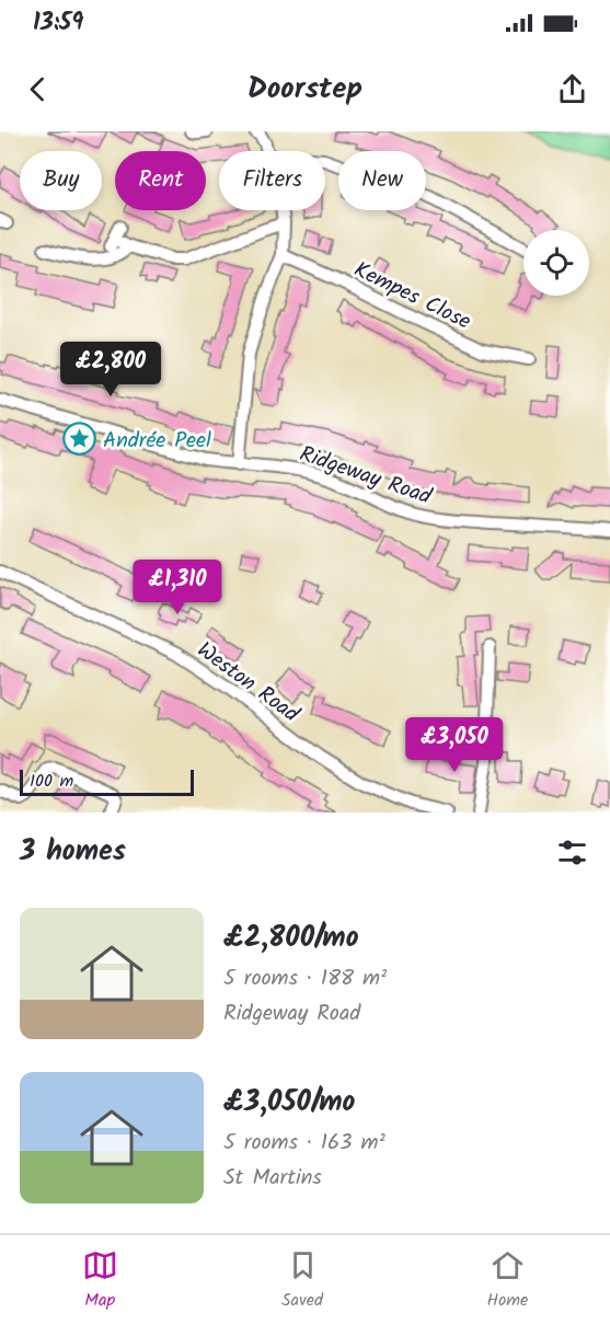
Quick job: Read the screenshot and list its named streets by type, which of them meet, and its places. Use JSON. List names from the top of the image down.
{
  "streets": {
    "street": ["Kempes Close", "Ridgeway Road", "Weston Road"]
  },
  "places": {
    "place": ["Andrée Peel"]
  },
  "scale_bar": "100 m",
  "page": {
    "status": "13:59",
    "header": "Doorstep",
    "chip": [
      "Buy",
      "Rent",
      "Filters",
      "New"
    ],
    "price": ["£2,800", "£1,310", "£3,050"],
    "scale": "100 m",
    "heading": "3 homes",
    "list": [
      {
        "name": "£2,800/mo",
        "note": "5 rooms · 188 m² · Ridgeway Road"
      },
      {
        "name": "£3,050/mo",
        "note": "5 rooms · 163 m² · St Martins"
      }
    ],
    "tabs": ["Map", "Saved", "Home"]
  }
}
